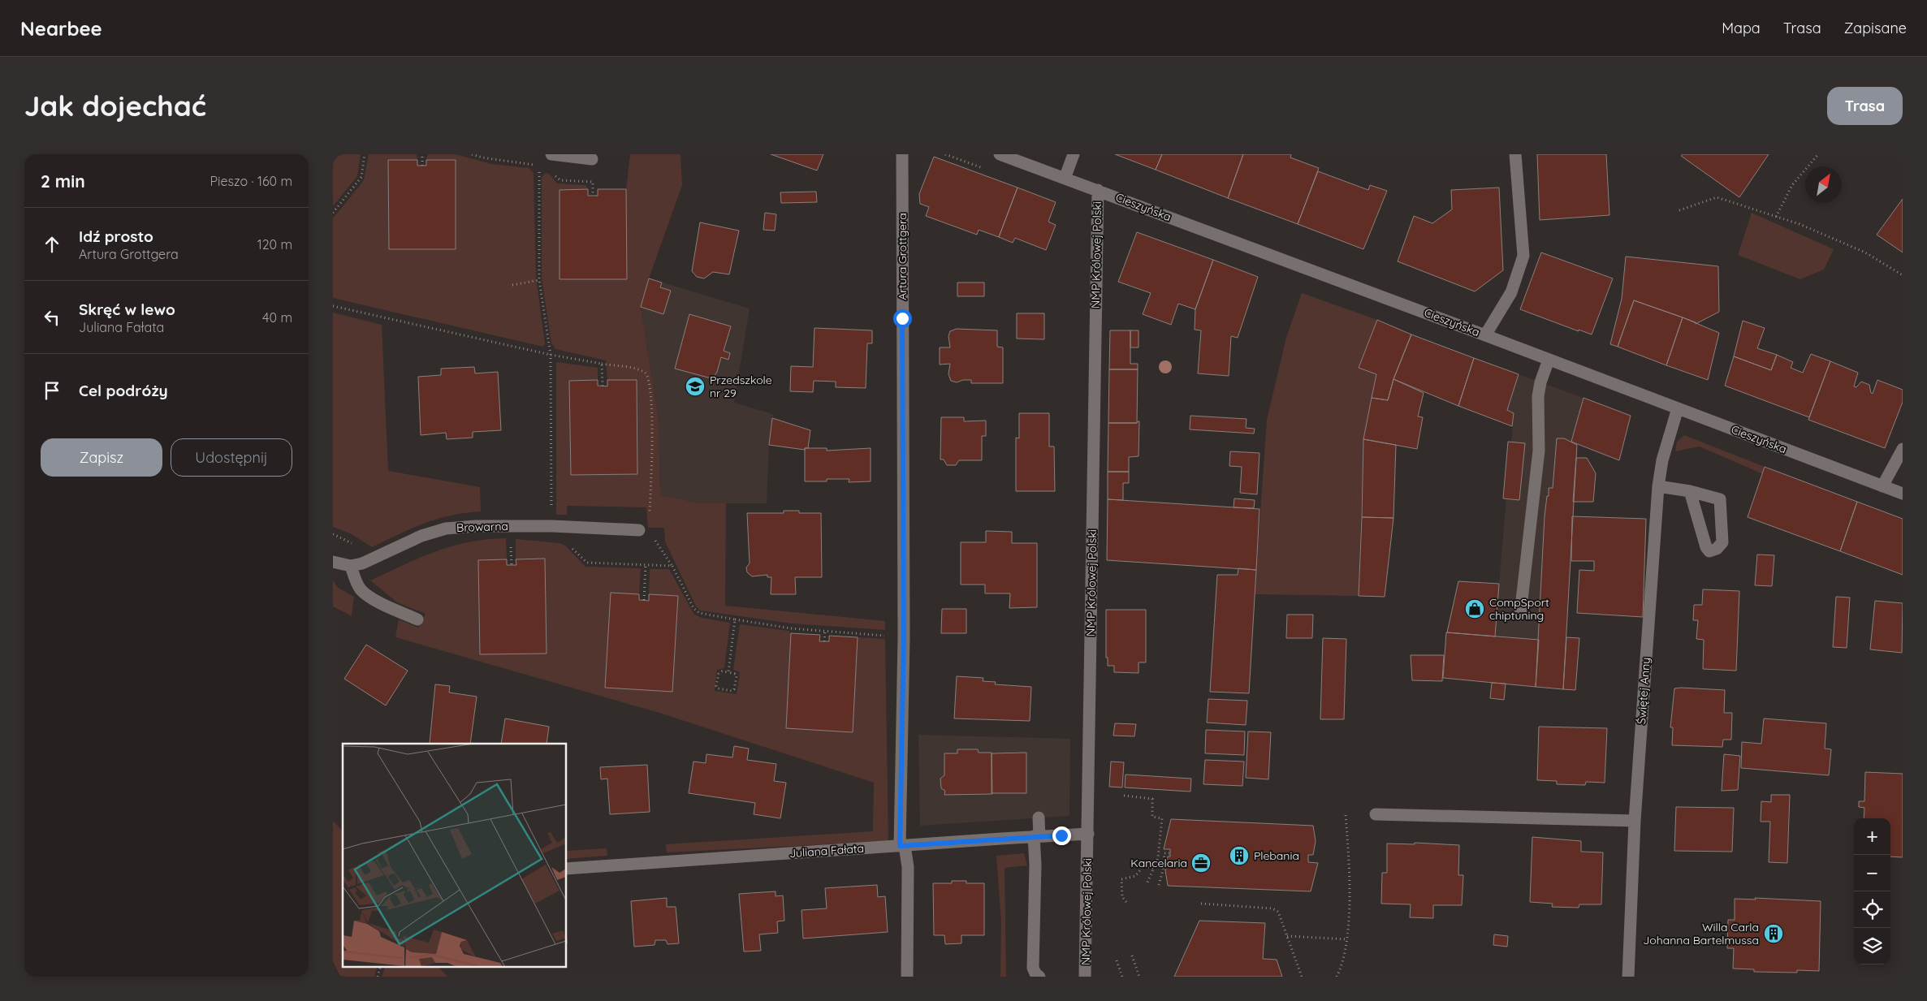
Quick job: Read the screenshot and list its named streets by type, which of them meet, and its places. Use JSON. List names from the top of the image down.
{
  "streets": {
    "street": [
      "Cieszyńska",
      "NMP Królowej Polski",
      "Artura Grottgera",
      "Browarna",
      "Świętej Anny",
      "Juliana Fałata"
    ]
  },
  "crossings": [
    ["Cieszyńska", "NMP Królowej Polski"],
    ["Cieszyńska", "Świętej Anny"],
    ["NMP Królowej Polski", "Juliana Fałata"],
    ["Artura Grottgera", "Juliana Fałata"]
  ],
  "places": {
    "school or university": ["Przedszkole nr 29"],
    "shop": ["CompSport chiptuning"],
    "building": ["Plebania", "Willa Carla Johanna Bartelmussa"],
    "office": ["Kancelaria"]
  },
  "north": "top right",
  "page": {
    "header": "Nearbee",
    "nav": ["Mapa", "Trasa", "Zapisane"],
    "buttons": [
      "Trasa",
      ["Zapisz", "Udostępnij"]
    ],
    "title": "Jak dojechać",
    "heading": ["2 min", "Pieszo · 160 m"],
    "list": [
      ["Idź prosto", "Artura Grottgera", "120 m"],
      ["Skręć w lewo", "Juliana Fałata", "40 m"],
      "Cel podróży"
    ],
    "map_buttons": ["+", "−"]
  }
}
